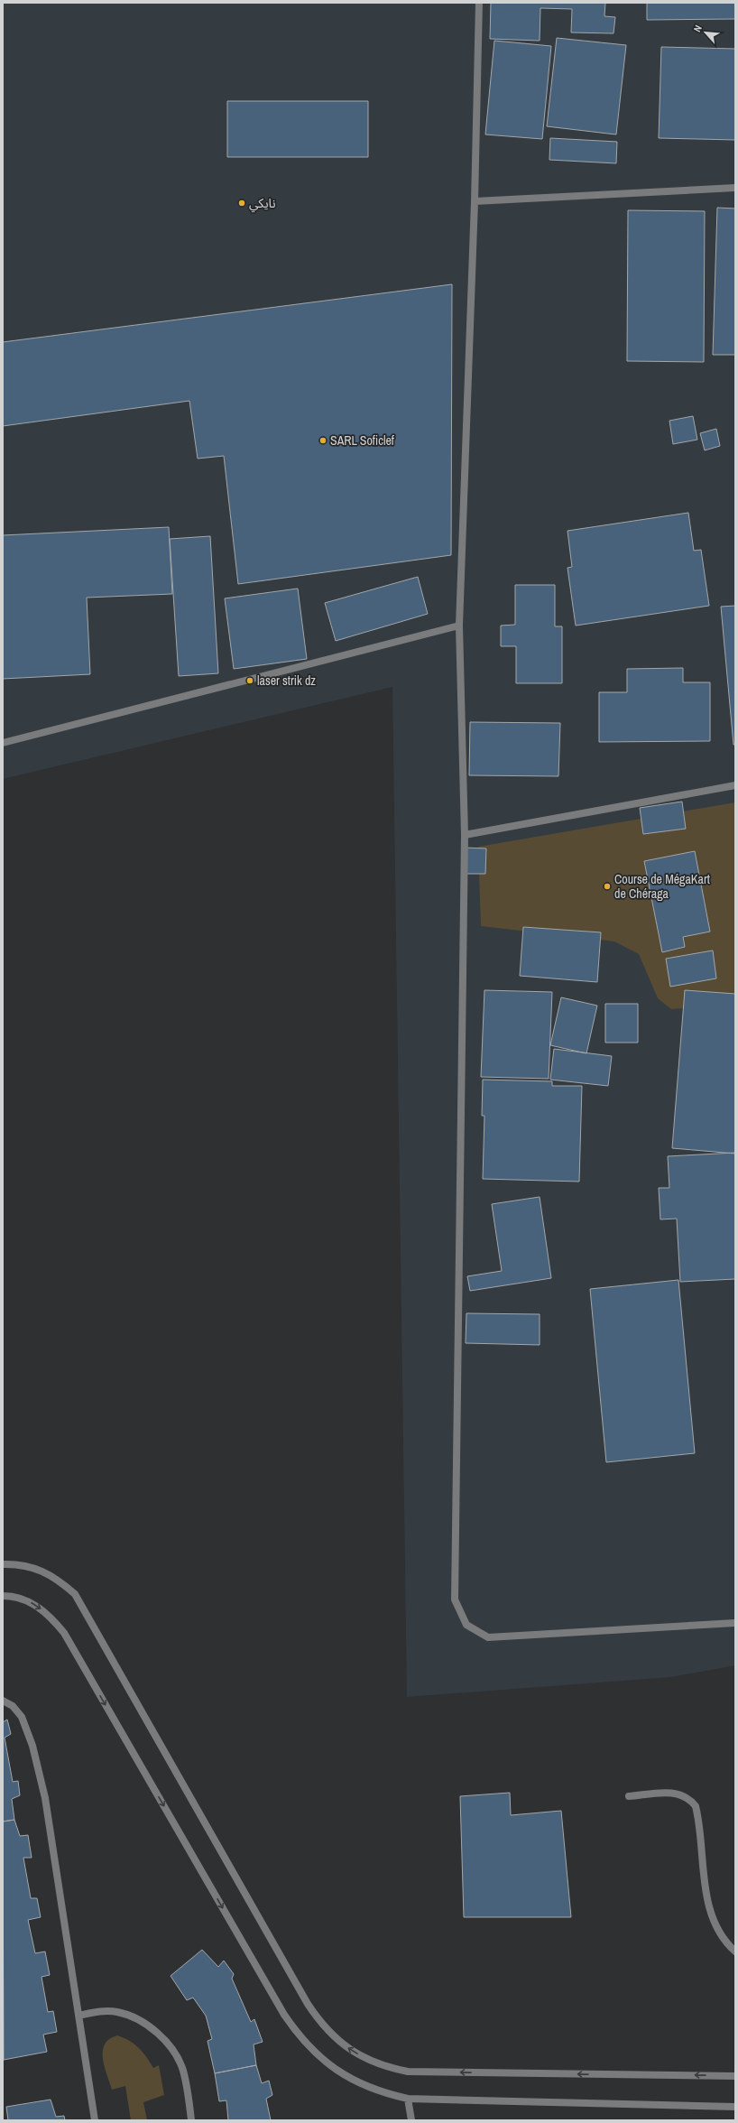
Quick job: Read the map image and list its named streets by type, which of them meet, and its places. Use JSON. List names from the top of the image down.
{
  "places": [
    "نايكي",
    "SARL Soficlef",
    "laser strik dz",
    "Course de MégaKart de Chéraga"
  ],
  "north": "top left"
}
